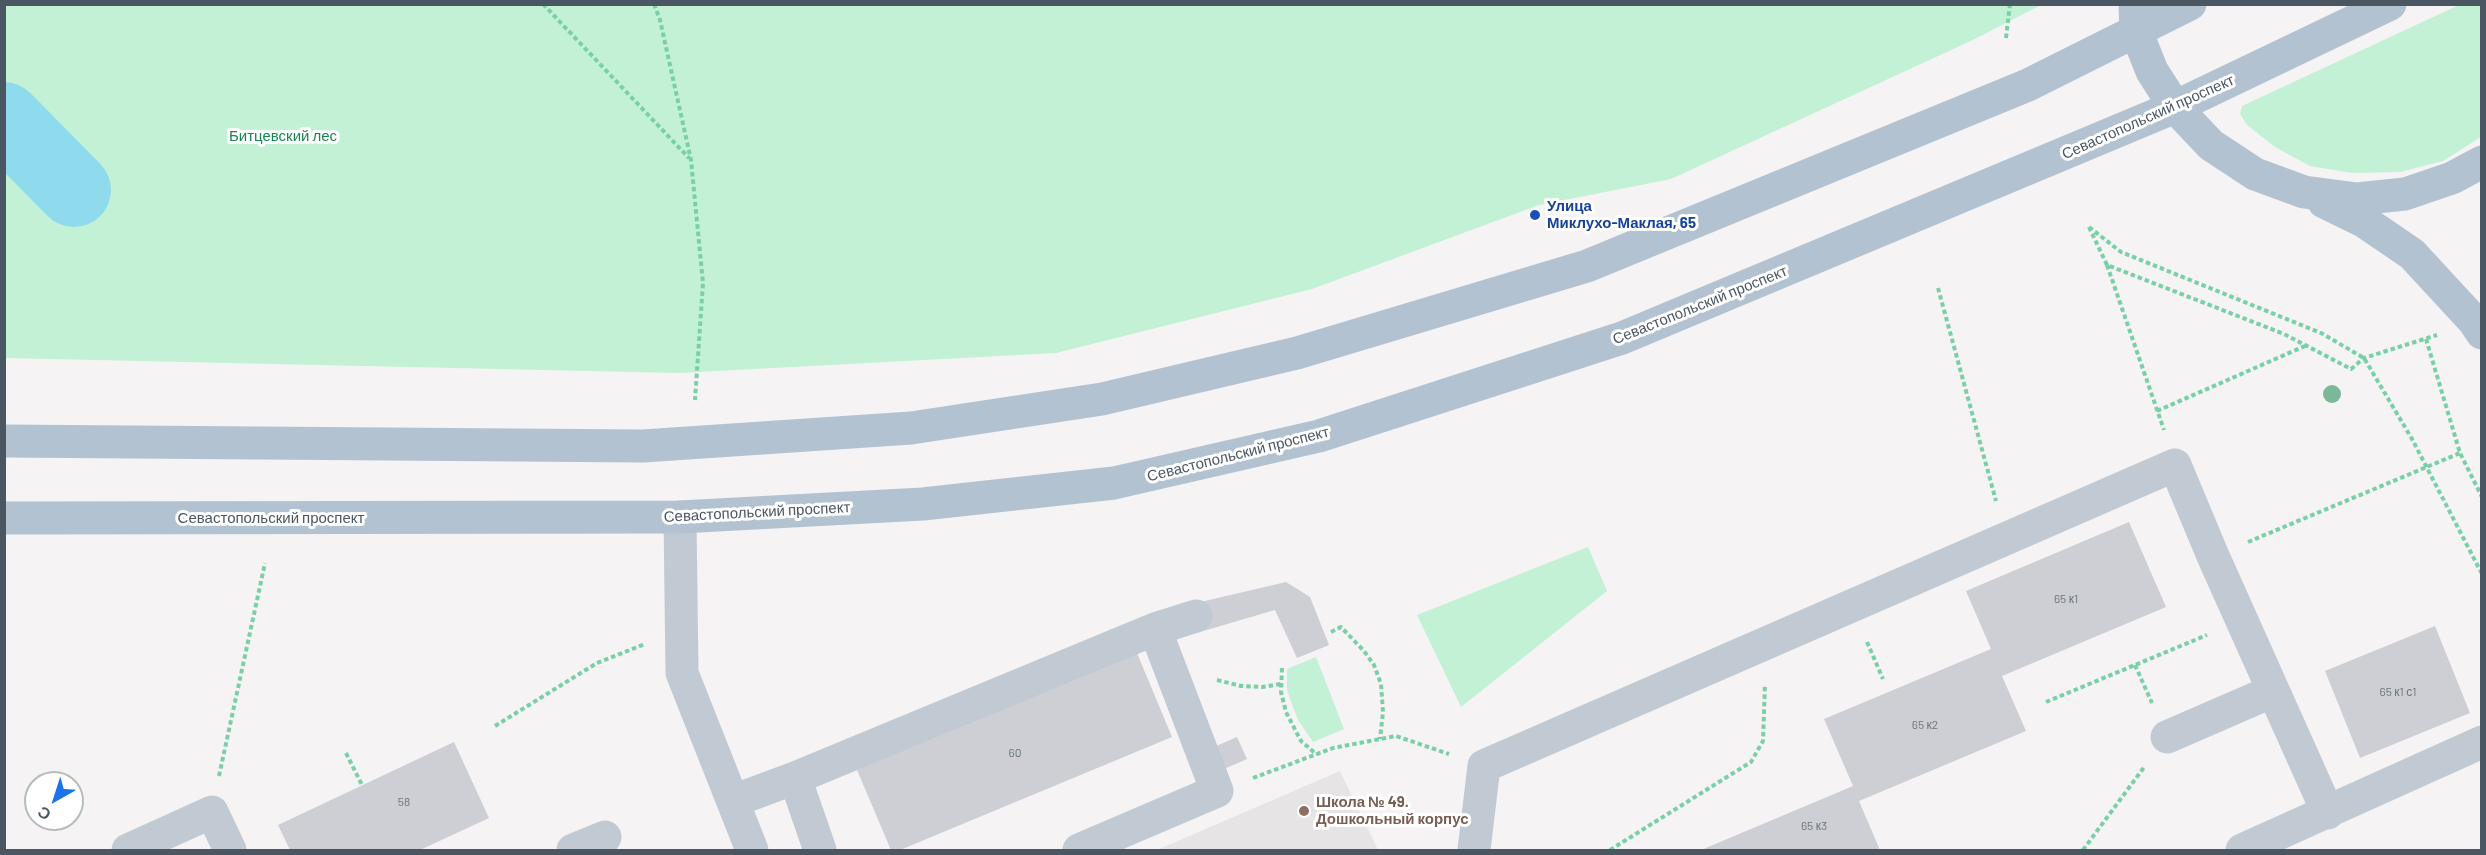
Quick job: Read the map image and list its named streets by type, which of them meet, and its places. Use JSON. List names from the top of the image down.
{
  "streets": {
    "main road": ["Севастопольский проспект"]
  },
  "parks": ["Битцевский лес"],
  "places": ["Улица Миклухо-Маклая, 65", "Школа № 49. Дошкольный корпус"],
  "house_numbers": [
    "65 к1",
    "65 к1 с1",
    "65 к2",
    "60",
    "58",
    "65 к3"
  ],
  "north": "bottom left"
}
